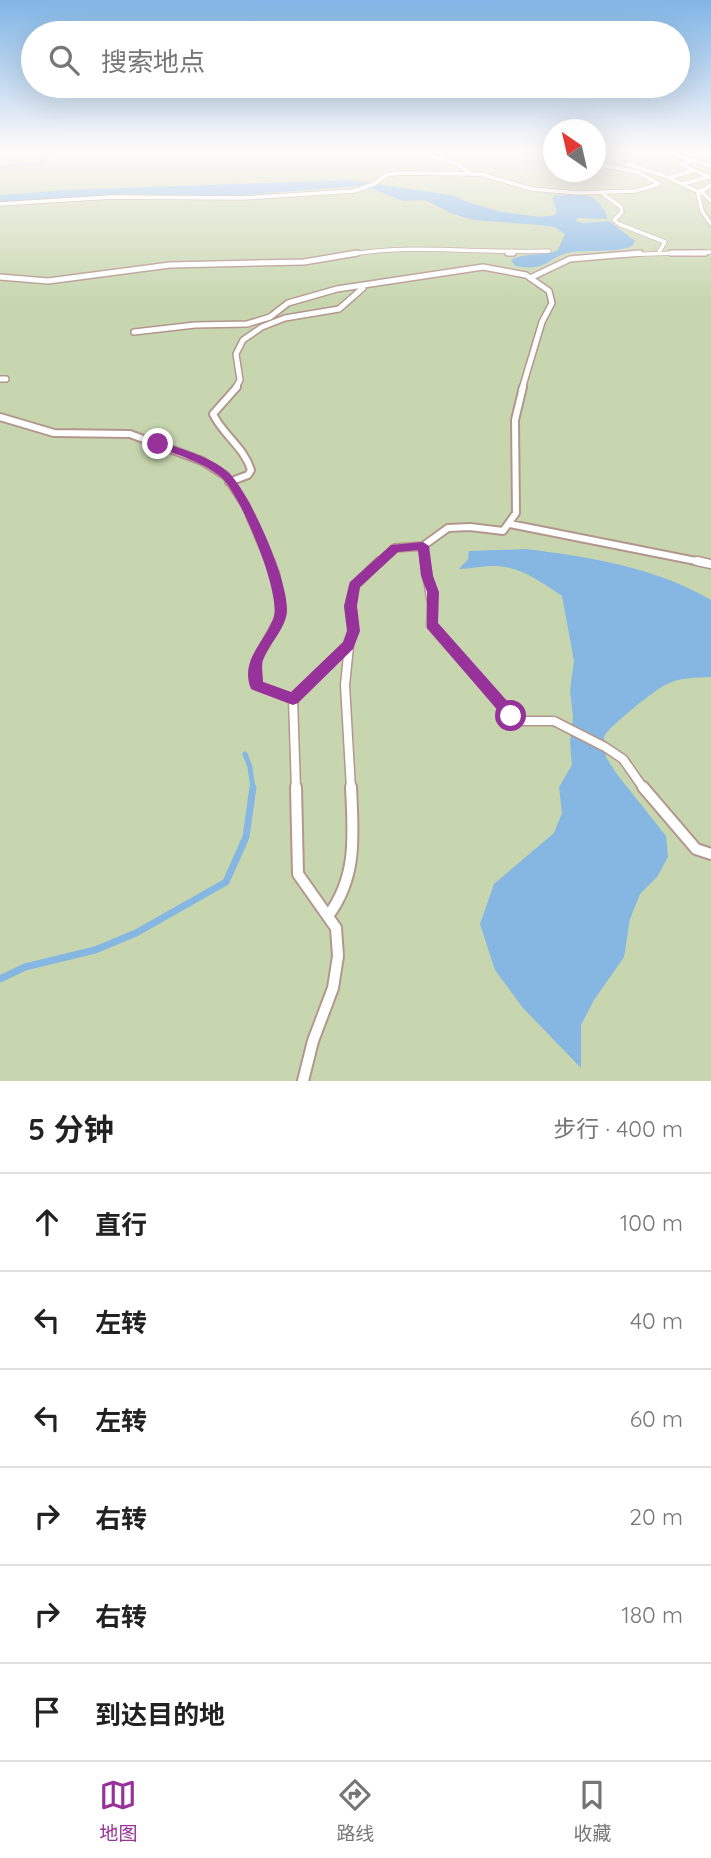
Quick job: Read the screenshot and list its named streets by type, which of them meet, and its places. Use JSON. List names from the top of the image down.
{
  "north": "top left",
  "page": {
    "search": "搜索地点",
    "heading": ["5 分钟", "步行 · 400 m"],
    "list": [
      ["直行", "100 m"],
      ["左转", "40 m"],
      ["左转", "60 m"],
      ["右转", "20 m"],
      ["右转", "180 m"],
      "到达目的地"
    ],
    "nav": ["地图", "路线", "收藏"]
  }
}
